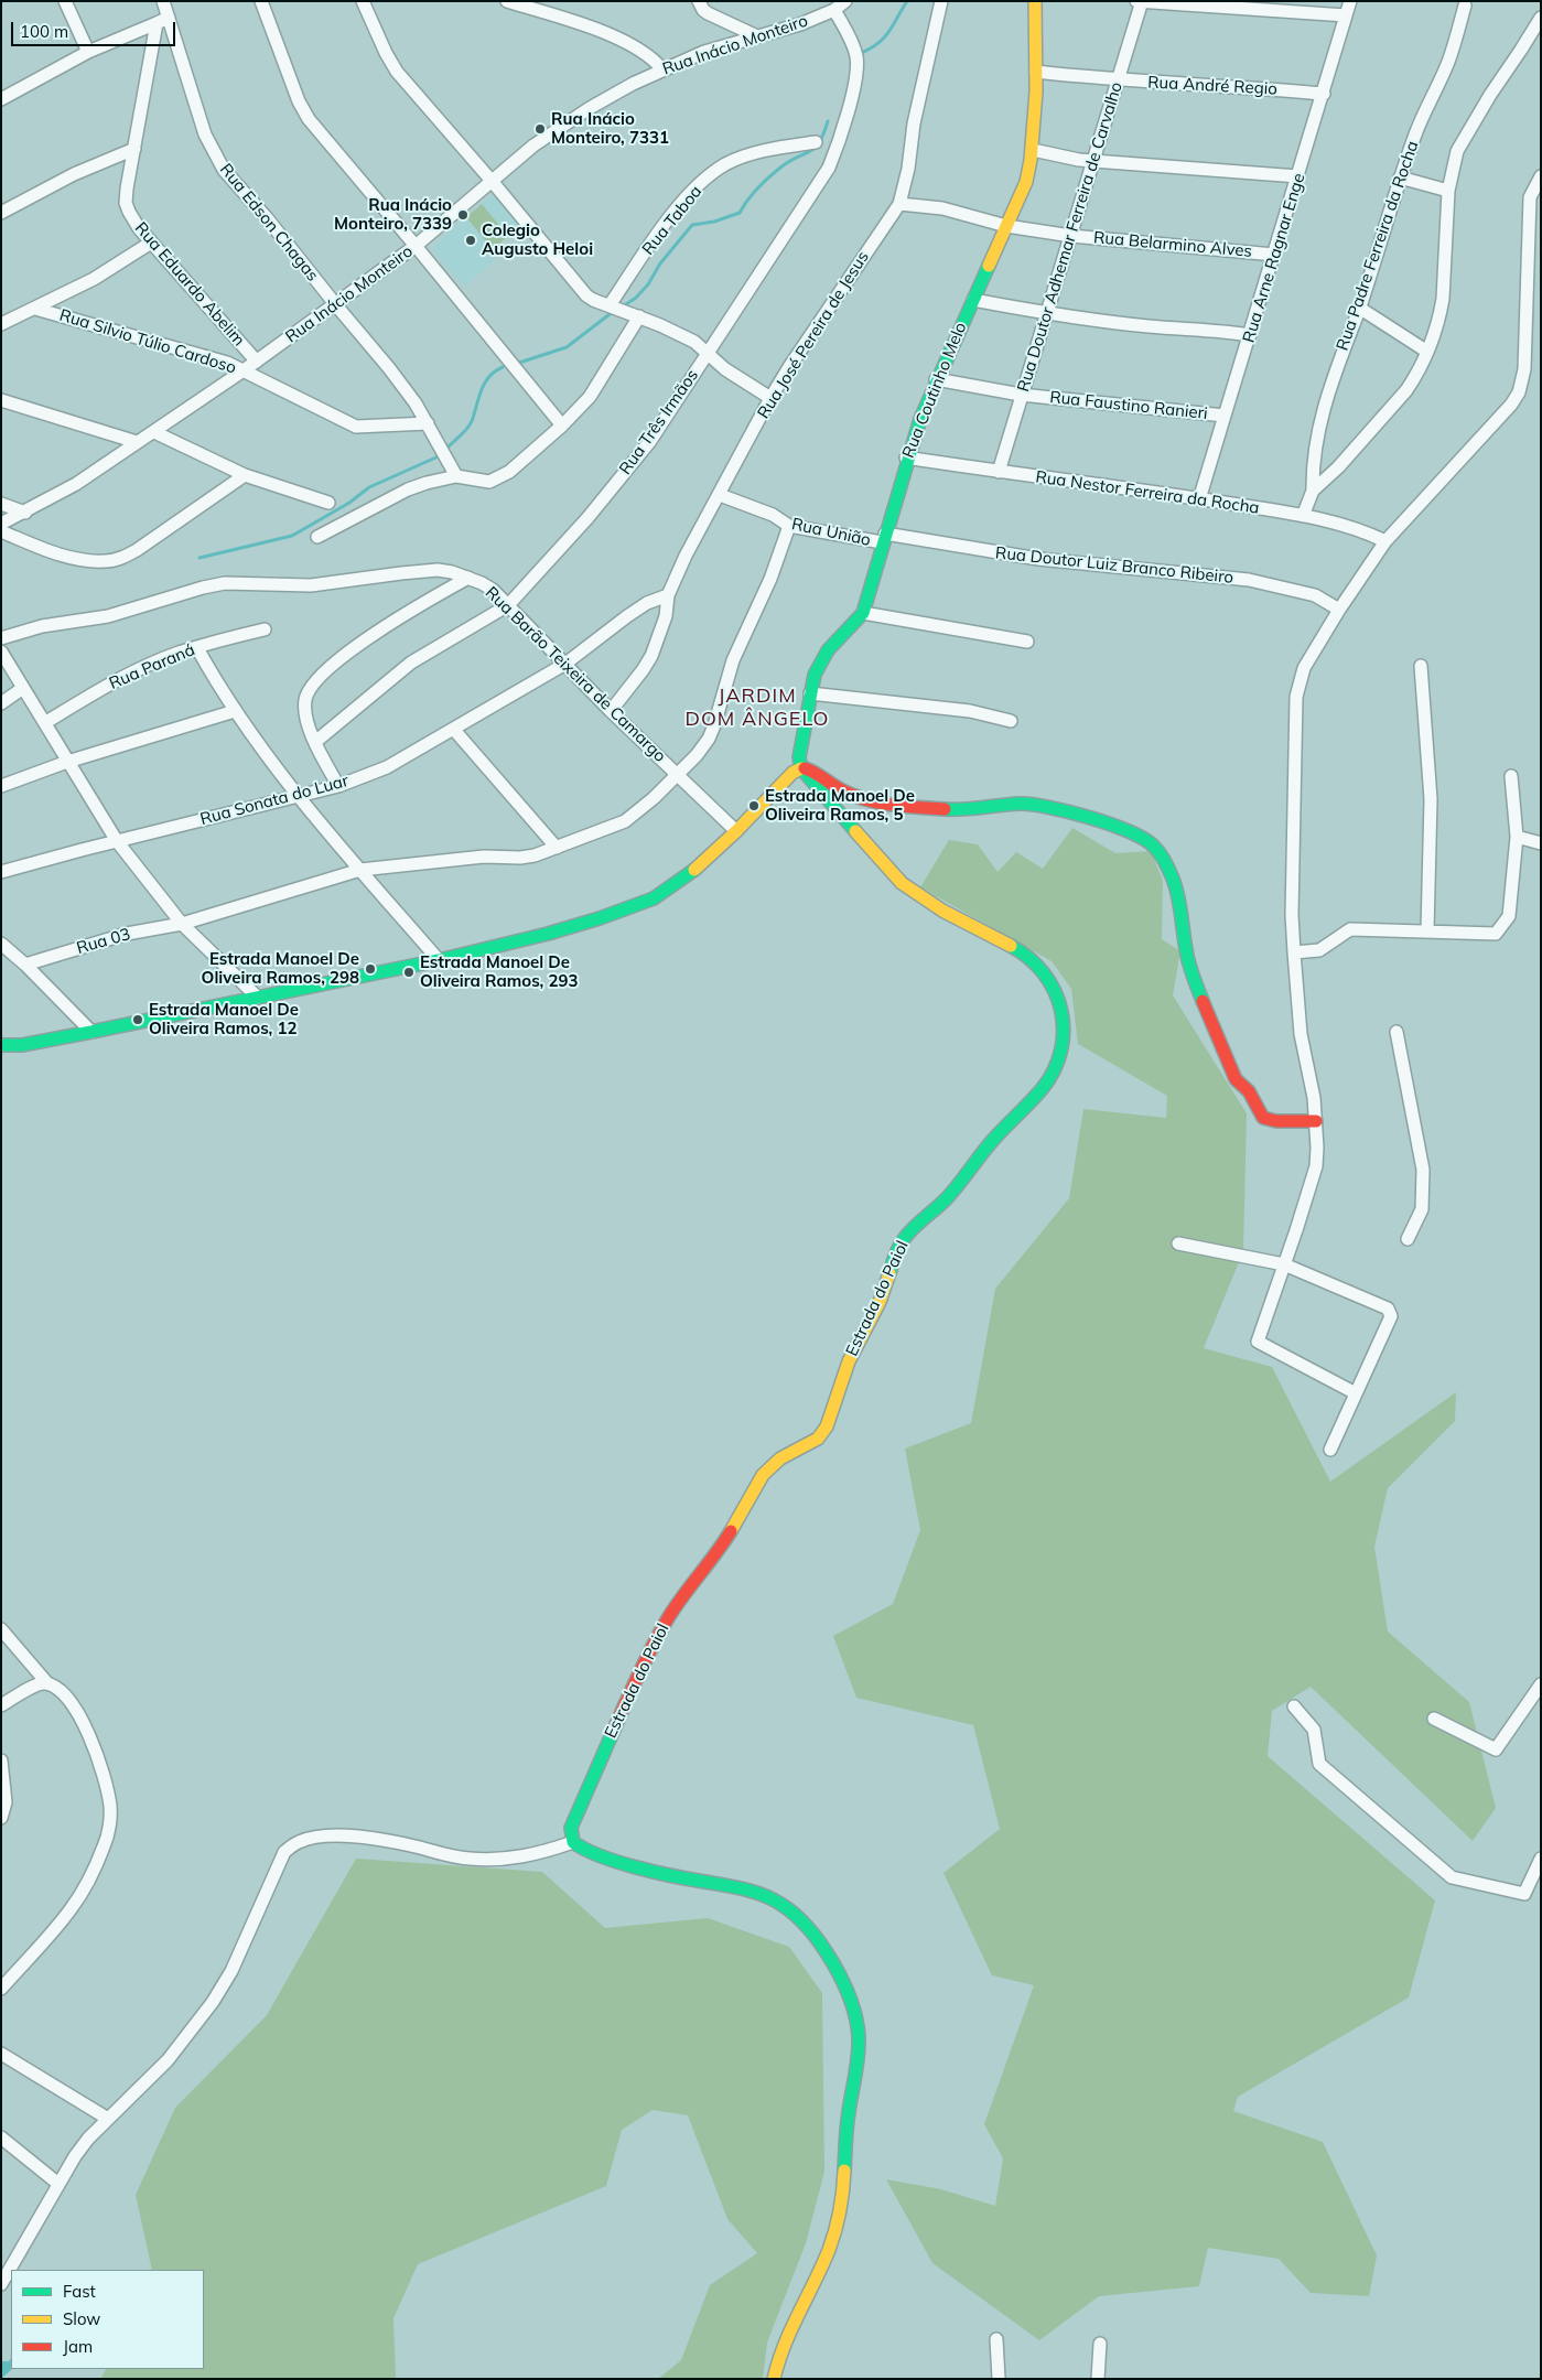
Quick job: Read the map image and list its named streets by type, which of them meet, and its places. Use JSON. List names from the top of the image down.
{
  "streets": {
    "street": [
      "Rua Inácio Monteiro",
      "Rua André Regio",
      "Rua Taboa",
      "Rua Edson Chagas",
      "Rua Doutor Adhemar Ferreira de Carvalho",
      "Rua Belarmino Alves",
      "Rua Padre Ferreira da Rocha",
      "Rua Arne Ragnar Enge",
      "Rua Eduardo Abelim",
      "Rua José Pereira de Jesus",
      "Rua Silvio Túlio Cardoso",
      "Rua Coutinho Melo",
      "Rua Faustino Ranieri",
      "Rua Três Irmãos",
      "Rua Nestor Ferreira da Rocha",
      "Rua União",
      "Rua Doutor Luiz Branco Ribeiro",
      "Rua Paraná",
      "Rua Barão Teixeira de Camargo",
      "Rua Sonata do Luar",
      "Rua 03",
      "Estrada do Paiol"
    ]
  },
  "crossings": [
    ["Rua Inácio Monteiro", "Rua Edson Chagas"],
    ["Rua Inácio Monteiro", "Rua Eduardo Abelim"],
    ["Rua Inácio Monteiro", "Rua Silvio Túlio Cardoso"],
    ["Rua Inácio Monteiro", "Rua Três Irmãos"],
    ["Rua André Regio", "Rua Doutor Adhemar Ferreira de Carvalho"],
    ["Rua André Regio", "Rua Arne Ragnar Enge"],
    ["Rua André Regio", "Rua Coutinho Melo"],
    ["Rua Edson Chagas", "Rua Silvio Túlio Cardoso"],
    ["Rua Doutor Adhemar Ferreira de Carvalho", "Rua Belarmino Alves"],
    ["Rua Doutor Adhemar Ferreira de Carvalho", "Rua Faustino Ranieri"],
    ["Rua Doutor Adhemar Ferreira de Carvalho", "Rua Nestor Ferreira da Rocha"],
    ["Rua Belarmino Alves", "Rua Arne Ragnar Enge"],
    ["Rua Belarmino Alves", "Rua José Pereira de Jesus"],
    ["Rua Belarmino Alves", "Rua Coutinho Melo"],
    ["Rua Padre Ferreira da Rocha", "Rua Nestor Ferreira da Rocha"],
    ["Rua Arne Ragnar Enge", "Rua Faustino Ranieri"],
    ["Rua Arne Ragnar Enge", "Rua Nestor Ferreira da Rocha"],
    ["Rua José Pereira de Jesus", "Rua União"],
    ["Rua José Pereira de Jesus", "Rua Barão Teixeira de Camargo"],
    ["Rua José Pereira de Jesus", "Rua Sonata do Luar"],
    ["Rua Coutinho Melo", "Rua Faustino Ranieri"],
    ["Rua Coutinho Melo", "Rua Nestor Ferreira da Rocha"],
    ["Rua Coutinho Melo", "Rua União"],
    ["Rua Coutinho Melo", "Rua Doutor Luiz Branco Ribeiro"],
    ["Rua Coutinho Melo", "Estrada do Paiol"],
    ["Rua Três Irmãos", "Rua Barão Teixeira de Camargo"],
    ["Rua União", "Rua Doutor Luiz Branco Ribeiro"],
    ["Rua União", "Rua 03"],
    ["Rua Barão Teixeira de Camargo", "Rua Sonata do Luar"],
    ["Rua Barão Teixeira de Camargo", "Rua 03"]
  ],
  "districts": ["JARDIM DOM ÂNGELO"],
  "places": [
    "Rua Inácio Monteiro, 7331",
    "Rua Inácio Monteiro, 7339",
    "Colegio Augusto Heloi",
    "Estrada Manoel De Oliveira Ramos, 5",
    "Estrada Manoel De Oliveira Ramos, 298",
    "Estrada Manoel De Oliveira Ramos, 293",
    "Estrada Manoel De Oliveira Ramos, 12"
  ],
  "legend": ["Fast", "Slow", "Jam"],
  "scale_bar": "100 m"
}
